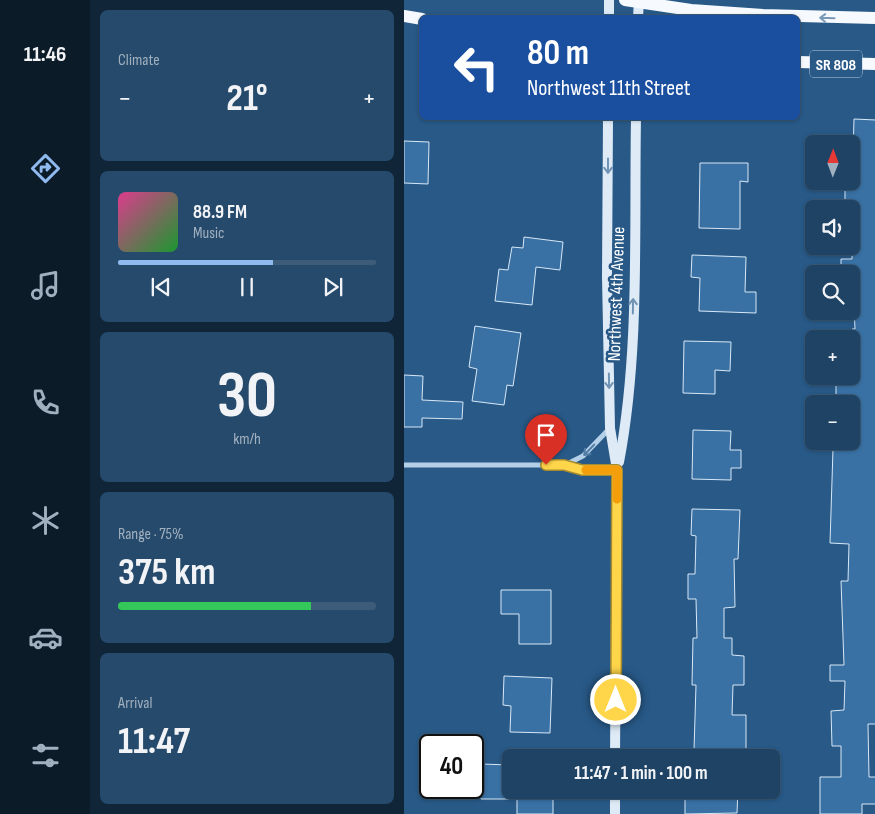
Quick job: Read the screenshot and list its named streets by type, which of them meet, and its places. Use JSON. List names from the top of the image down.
{
  "streets": {
    "main road": ["SR 808"],
    "street": ["Northwest 4th Avenue"]
  },
  "north": "top",
  "page": {
    "tabs": "11:46",
    "tile": [
      "Climate",
      ["30", "km/h"],
      ["Range · 75%", "375 km"],
      ["Arrival", "11:47"]
    ],
    "turn": ["80 m", "Northwest 11th Street"],
    "heat": ["−", "21°", "+"],
    "map_buttons": ["+", "−"],
    "song": ["88.9 FM", "Music"],
    "limit": "40",
    "trip": "11:47 · 1 min · 100 m"
  }
}
